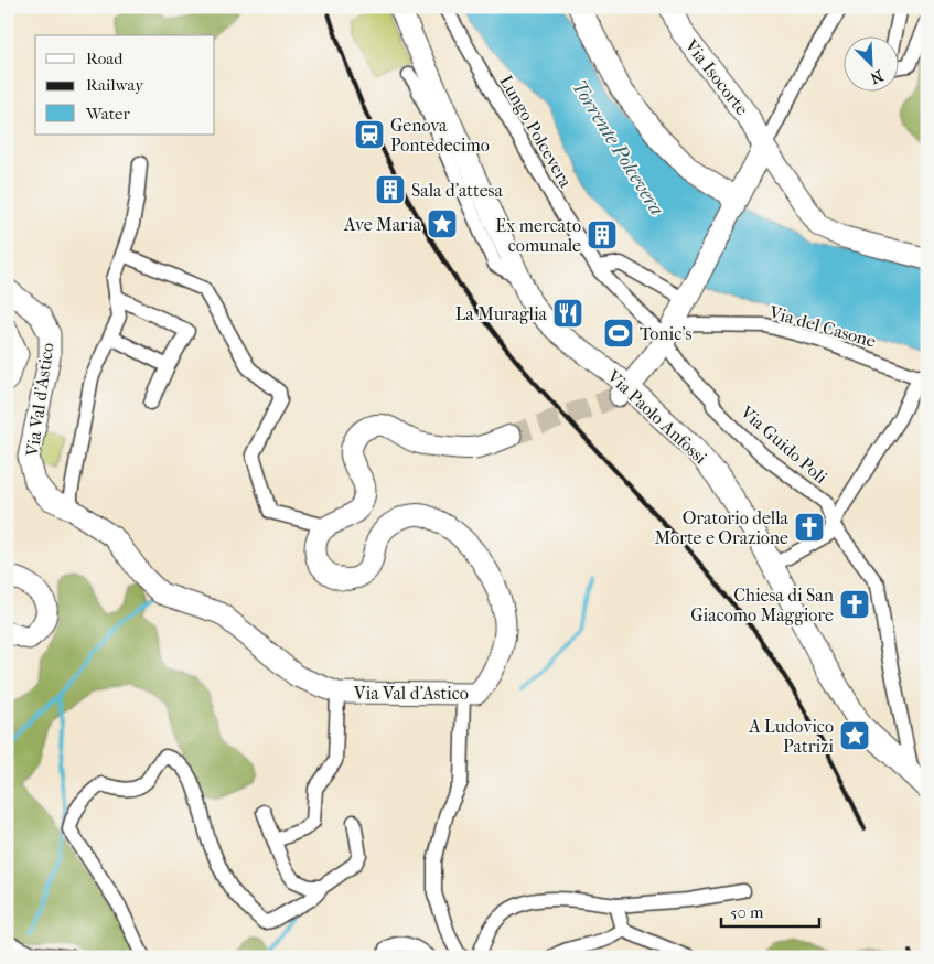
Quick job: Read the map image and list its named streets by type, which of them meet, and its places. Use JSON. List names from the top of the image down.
{
  "streets": {
    "main road": ["Via Isocorte", "Via Paolo Anfossi"],
    "street": [
      "Lungo Polcevera",
      "Via del Casone",
      "Via Val d'Astico",
      "Via Guido Poli"
    ]
  },
  "crossings": [
    ["Lungo Polcevera", "Via del Casone"],
    ["Lungo Polcevera", "Via Guido Poli"],
    ["Via del Casone", "Via Guido Poli"],
    ["Via Paolo Anfossi", "Via Guido Poli"]
  ],
  "water": ["Torrente Polcevera"],
  "places": {
    "station": ["Genova Pontedecimo"],
    "building": ["Sala d'attesa", "Ex mercato comunale"],
    "place": ["Ave Maria", "A Ludovico Patrizi"],
    "restaurant": ["La Muraglia"],
    "sports": ["Tonic's"],
    "church": ["Oratorio della Morte e Orazione", "Chiesa di San Giacomo Maggiore"]
  },
  "legend": ["Road", "Railway", "Water"],
  "scale_bar": "50 m",
  "north": "bottom right"
}
